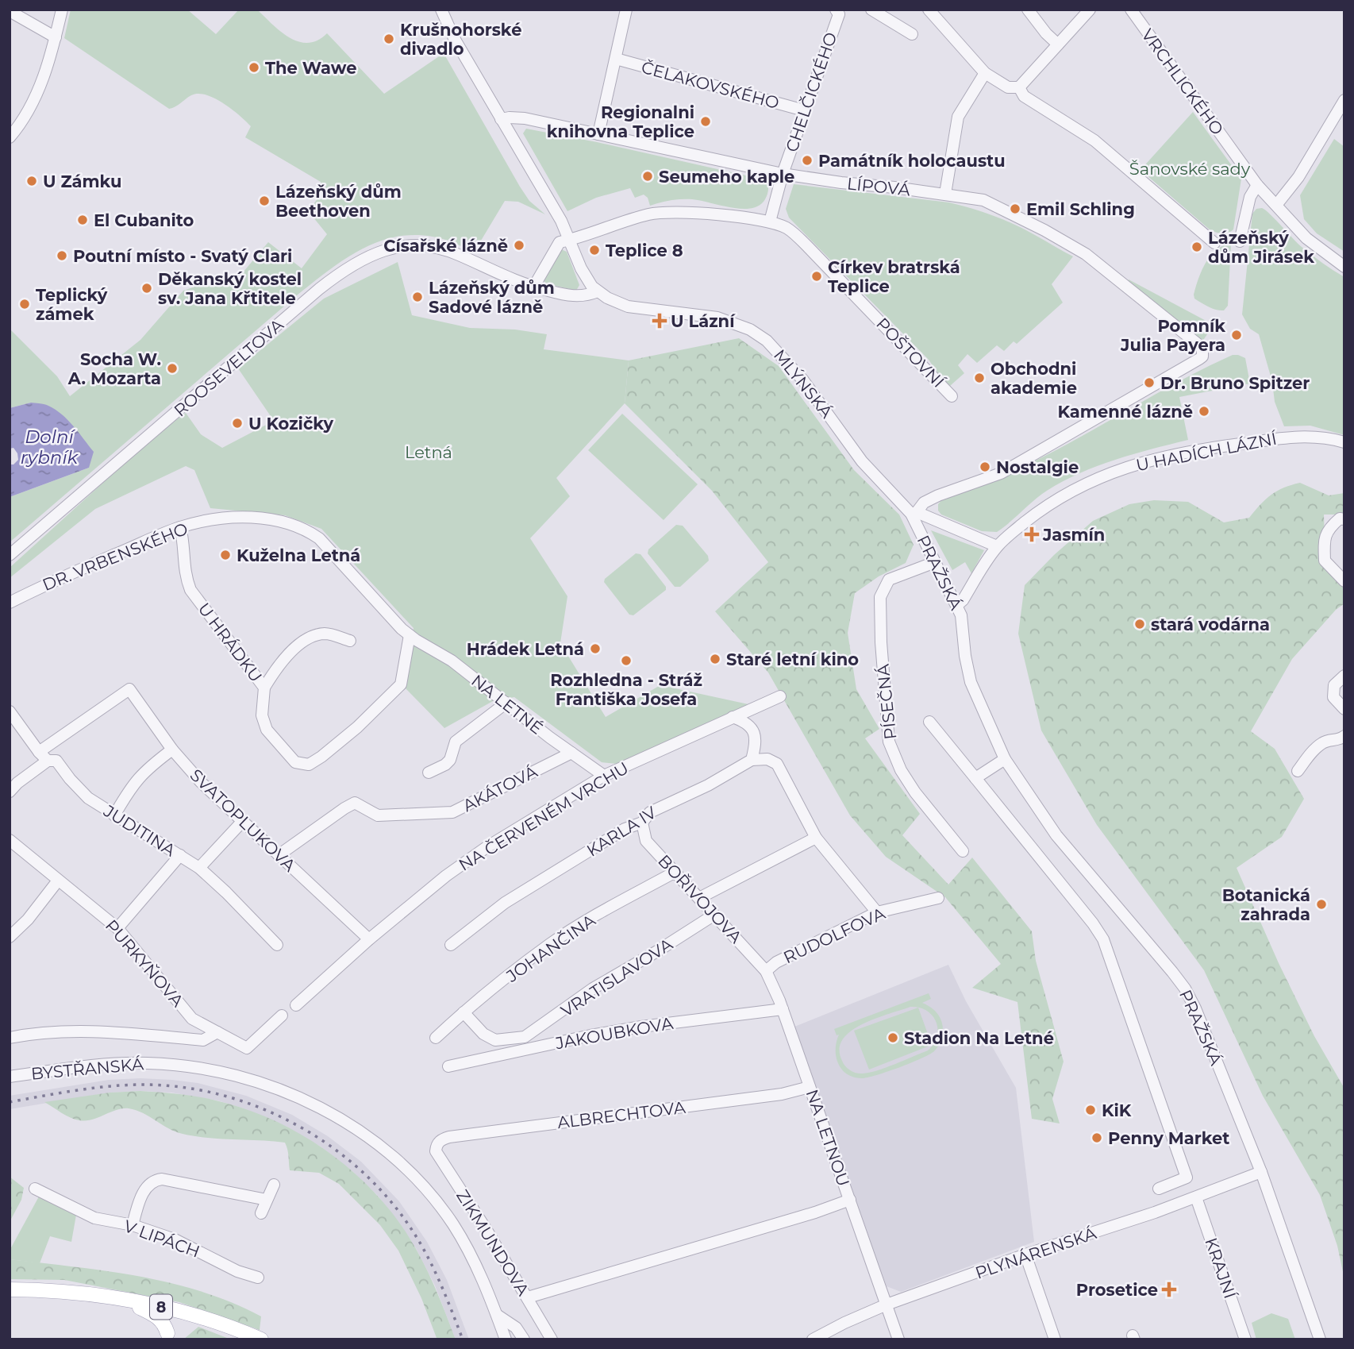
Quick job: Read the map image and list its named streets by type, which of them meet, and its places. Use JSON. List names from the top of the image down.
{
  "streets": {
    "main road": ["8"],
    "street": [
      "VRCHLICKÉHO",
      "ČELAKOVSKÉHO",
      "CHELČICKÉHO",
      "LÍPOVÁ",
      "POŠTOVNÍ",
      "ROOSEVELTOVA",
      "MLÝNSKÁ",
      "U HADÍCH LÁZNÍ",
      "DR. VRBENSKÉHO",
      "PRAŽSKÁ",
      "U HRÁDKU",
      "PÍSEČNÁ",
      "NA LETNÉ",
      "AKÁTOVÁ",
      "NA ČERVENÉM VRCHU",
      "SVATOPLUKOVA",
      "JUDITINA",
      "KARLA IV",
      "BOŘIVOJOVA",
      "RUDOLFOVA",
      "JOHANČINA",
      "PURKYŇOVA",
      "VRATISLAVOVA",
      "JAKOUBKOVA",
      "BYSTŘANSKÁ",
      "ALBRECHTOVA",
      "NA LETNOU",
      "V LIPÁCH",
      "ZIKMUNDOVA",
      "PLYNÁRENSKÁ",
      "KRAJNÍ"
    ]
  },
  "crossings": [
    ["ČELAKOVSKÉHO", "CHELČICKÉHO"],
    ["CHELČICKÉHO", "LÍPOVÁ"],
    ["LÍPOVÁ", "MLÝNSKÁ"],
    ["LÍPOVÁ", "PRAŽSKÁ"],
    ["ROOSEVELTOVA", "MLÝNSKÁ"],
    ["MLÝNSKÁ", "PRAŽSKÁ"],
    ["U HADÍCH LÁZNÍ", "PRAŽSKÁ"],
    ["DR. VRBENSKÉHO", "U HRÁDKU"],
    ["DR. VRBENSKÉHO", "NA LETNÉ"],
    ["PRAŽSKÁ", "PÍSEČNÁ"],
    ["PRAŽSKÁ", "PLYNÁRENSKÁ"],
    ["U HRÁDKU", "NA LETNÉ"],
    ["NA LETNÉ", "AKÁTOVÁ"],
    ["NA LETNÉ", "NA ČERVENÉM VRCHU"],
    ["AKÁTOVÁ", "SVATOPLUKOVA"],
    ["NA ČERVENÉM VRCHU", "SVATOPLUKOVA"],
    ["SVATOPLUKOVA", "JUDITINA"],
    ["KARLA IV", "BOŘIVOJOVA"],
    ["BOŘIVOJOVA", "RUDOLFOVA"],
    ["BOŘIVOJOVA", "JOHANČINA"],
    ["BOŘIVOJOVA", "VRATISLAVOVA"],
    ["BOŘIVOJOVA", "NA LETNOU"],
    ["RUDOLFOVA", "NA LETNOU"],
    ["JOHANČINA", "VRATISLAVOVA"],
    ["JAKOUBKOVA", "NA LETNOU"],
    ["ALBRECHTOVA", "NA LETNOU"],
    ["ALBRECHTOVA", "ZIKMUNDOVA"],
    ["NA LETNOU", "PLYNÁRENSKÁ"],
    ["PLYNÁRENSKÁ", "KRAJNÍ"]
  ],
  "water": ["Dolní rybník"],
  "parks": ["Šanovské sady", "Letná"],
  "places": {
    "other": [
      "Krušnohorské divadlo",
      "The Wawe",
      "Regionalni knihovna Teplice",
      "Památník holocaustu",
      "Seumeho kaple",
      "U Zámku",
      "Lázeňský dům Beethoven",
      "Emil Schling",
      "El Cubanito",
      "Císařské lázně",
      "Lázeňský dům Jirásek",
      "Teplice 8",
      "Poutní místo - Svatý Clari",
      "Církev bratrská Teplice",
      "Děkanský kostel sv. Jana Křtitele",
      "Lázeňský dům Sadové lázně",
      "Teplický zámek",
      "Pomník Julia Payera",
      "Socha W. A. Mozarta",
      "Obchodni akademie",
      "Dr. Bruno Spitzer",
      "Kamenné lázně",
      "U Kozičky",
      "Nostalgie",
      "Kuželna Letná",
      "stará vodárna",
      "Hrádek Letná",
      "Staré letní kino",
      "Rozhledna - Stráž Františka Josefa",
      "Botanická zahrada",
      "Stadion Na Letné",
      "KiK",
      "Penny Market"
    ],
    "health": ["U Lázní", "Jasmín", "Prosetice"]
  }
}
